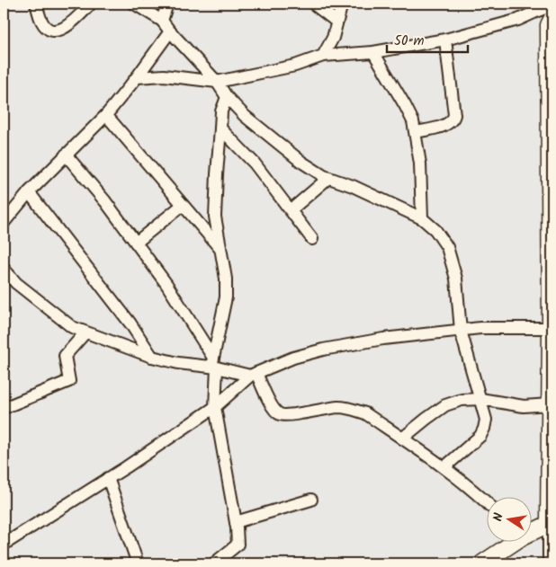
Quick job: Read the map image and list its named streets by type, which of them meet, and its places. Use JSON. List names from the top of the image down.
{
  "scale_bar": "50 m",
  "north": "left"
}
